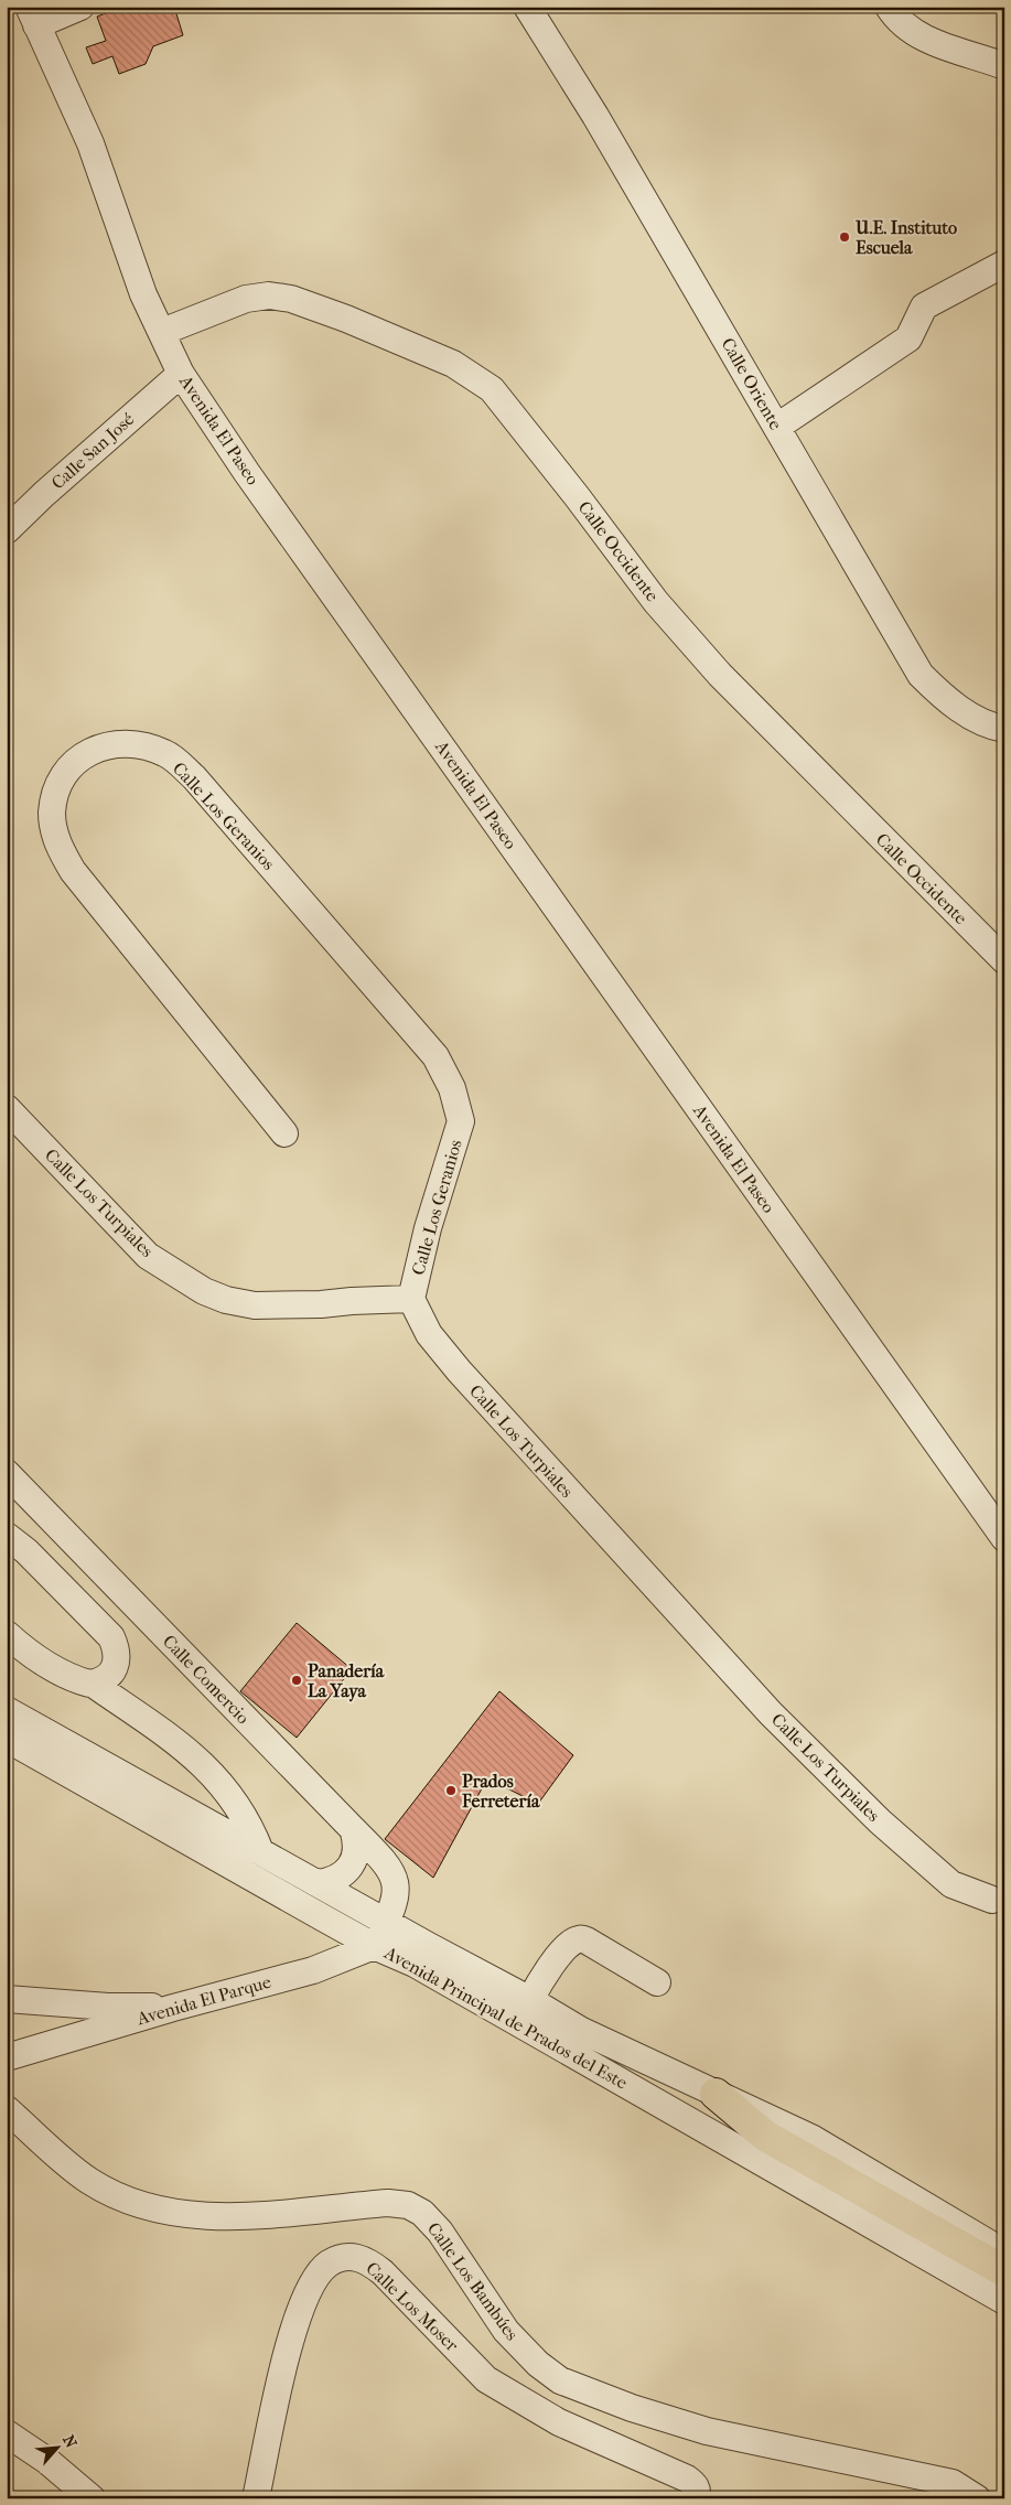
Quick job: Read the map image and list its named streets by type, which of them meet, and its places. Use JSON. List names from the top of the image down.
{
  "streets": {
    "street": [
      "Calle Oriente",
      "Avenida El Paseo",
      "Calle San José",
      "Calle Occidente",
      "Calle Los Geranios",
      "Calle Los Turpiales",
      "Calle Comercio",
      "Avenida El Parque",
      "Avenida Principal de Prados del Este",
      "Calle Los Bambúes",
      "Calle Los Moser"
    ]
  },
  "crossings": [
    ["Avenida El Paseo", "Calle San José"],
    ["Avenida El Paseo", "Calle Occidente"],
    ["Calle Los Geranios", "Calle Los Turpiales"],
    ["Calle Comercio", "Avenida Principal de Prados del Este"],
    ["Avenida El Parque", "Avenida Principal de Prados del Este"]
  ],
  "places": ["U.E. Instituto Escuela", "Panadería La Yaya", "Prados Ferretería"],
  "north": "top right"
}
